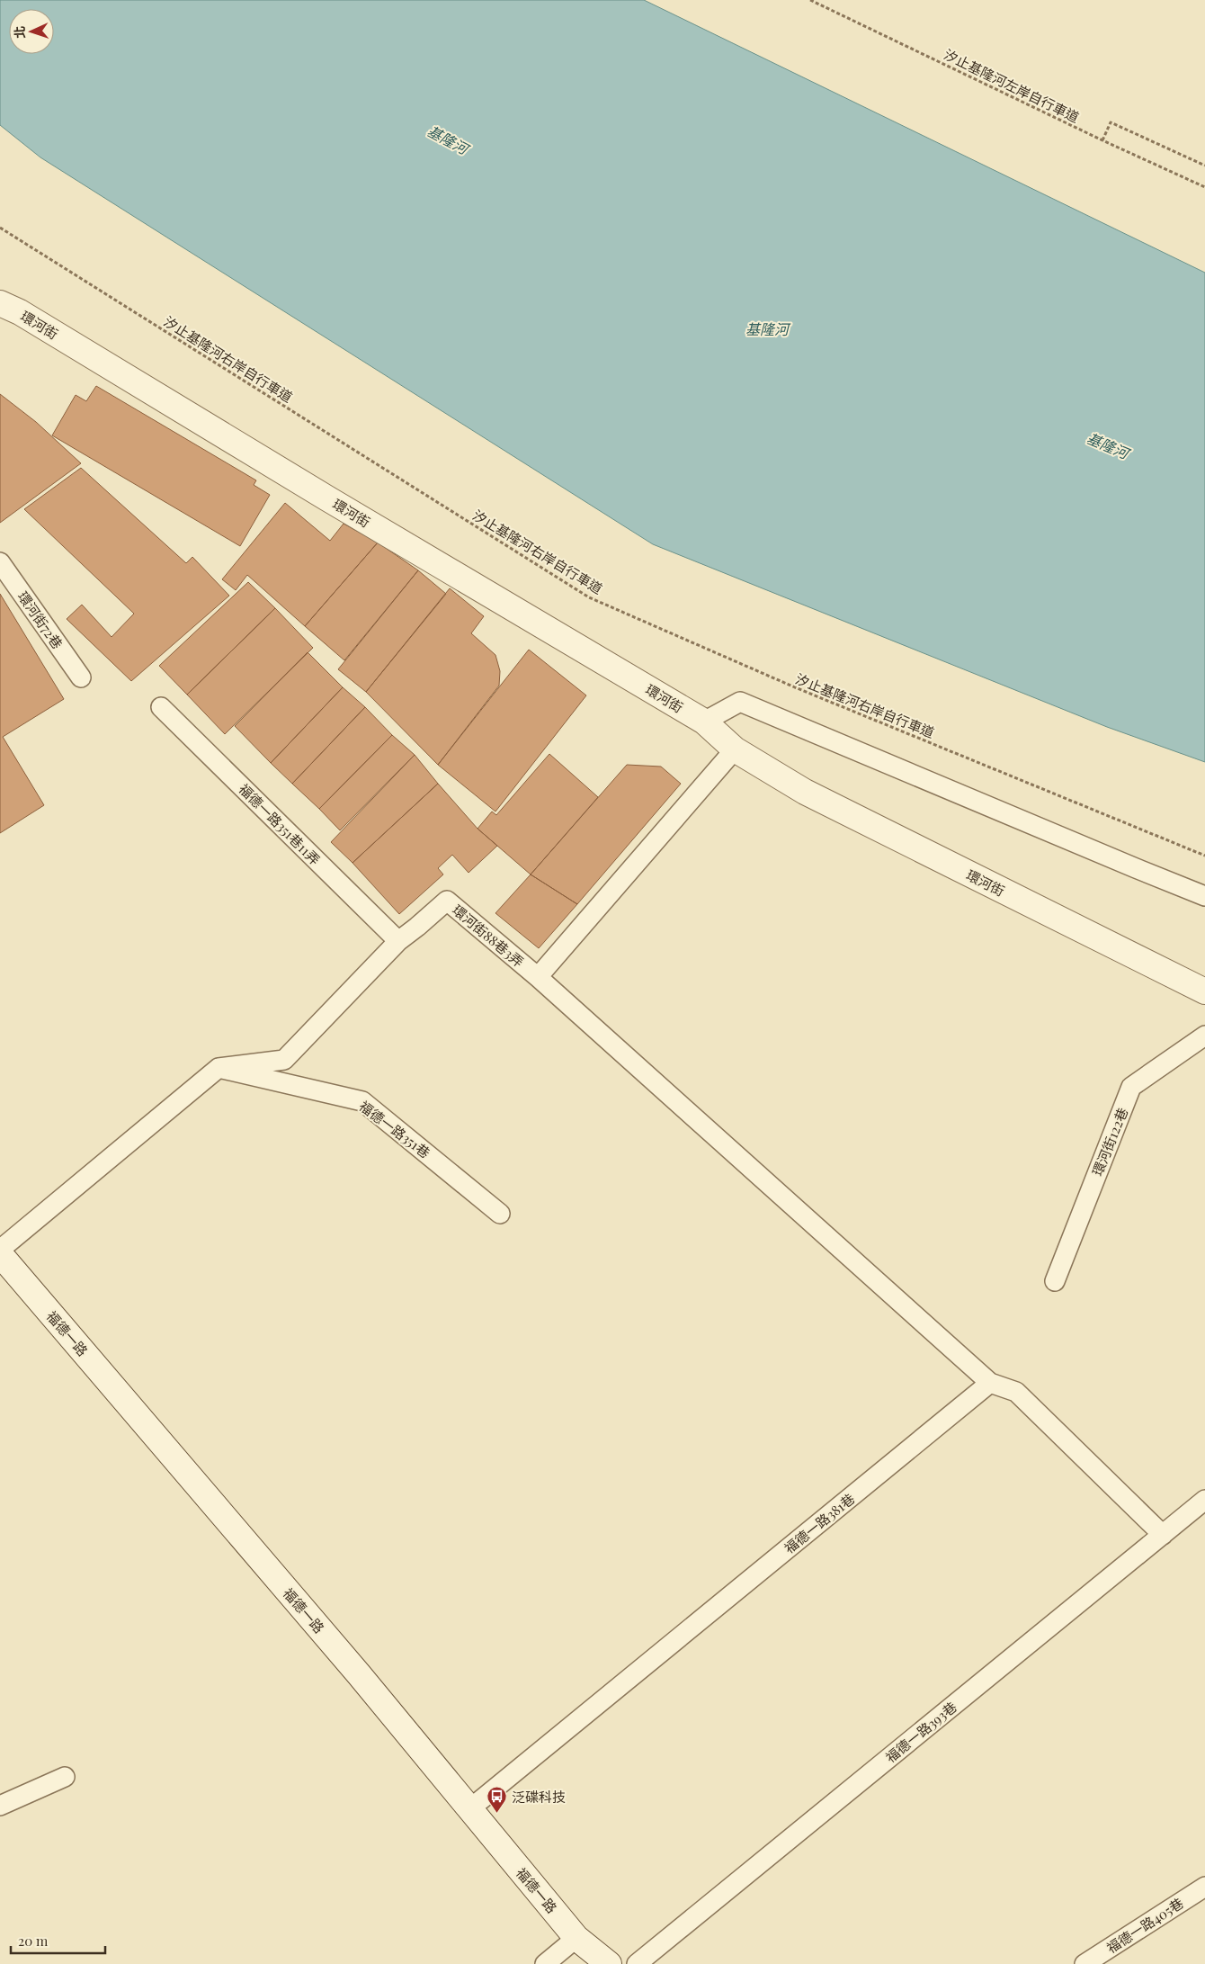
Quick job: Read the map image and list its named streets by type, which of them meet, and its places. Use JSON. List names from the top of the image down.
{
  "streets": {
    "street": ["環河街", "福德一路"],
    "lane": [
      "環河街72巷",
      "福德一路351巷11弄",
      "環河街88巷3弄",
      "福德一路351巷",
      "環河街122巷",
      "福德一路381巷",
      "福德一路393巷",
      "福德一路405巷"
    ],
    "path": ["汐止基隆河左岸自行車道", "汐止基隆河右岸自行車道"]
  },
  "crossings": [
    ["福德一路351巷11弄", "環河街88巷3弄"],
    ["福德一路", "福德一路381巷"]
  ],
  "water": ["基隆河"],
  "places": {
    "bus stop": ["泛碟科技"]
  },
  "scale_bar": "20 m",
  "north": "left"
}
